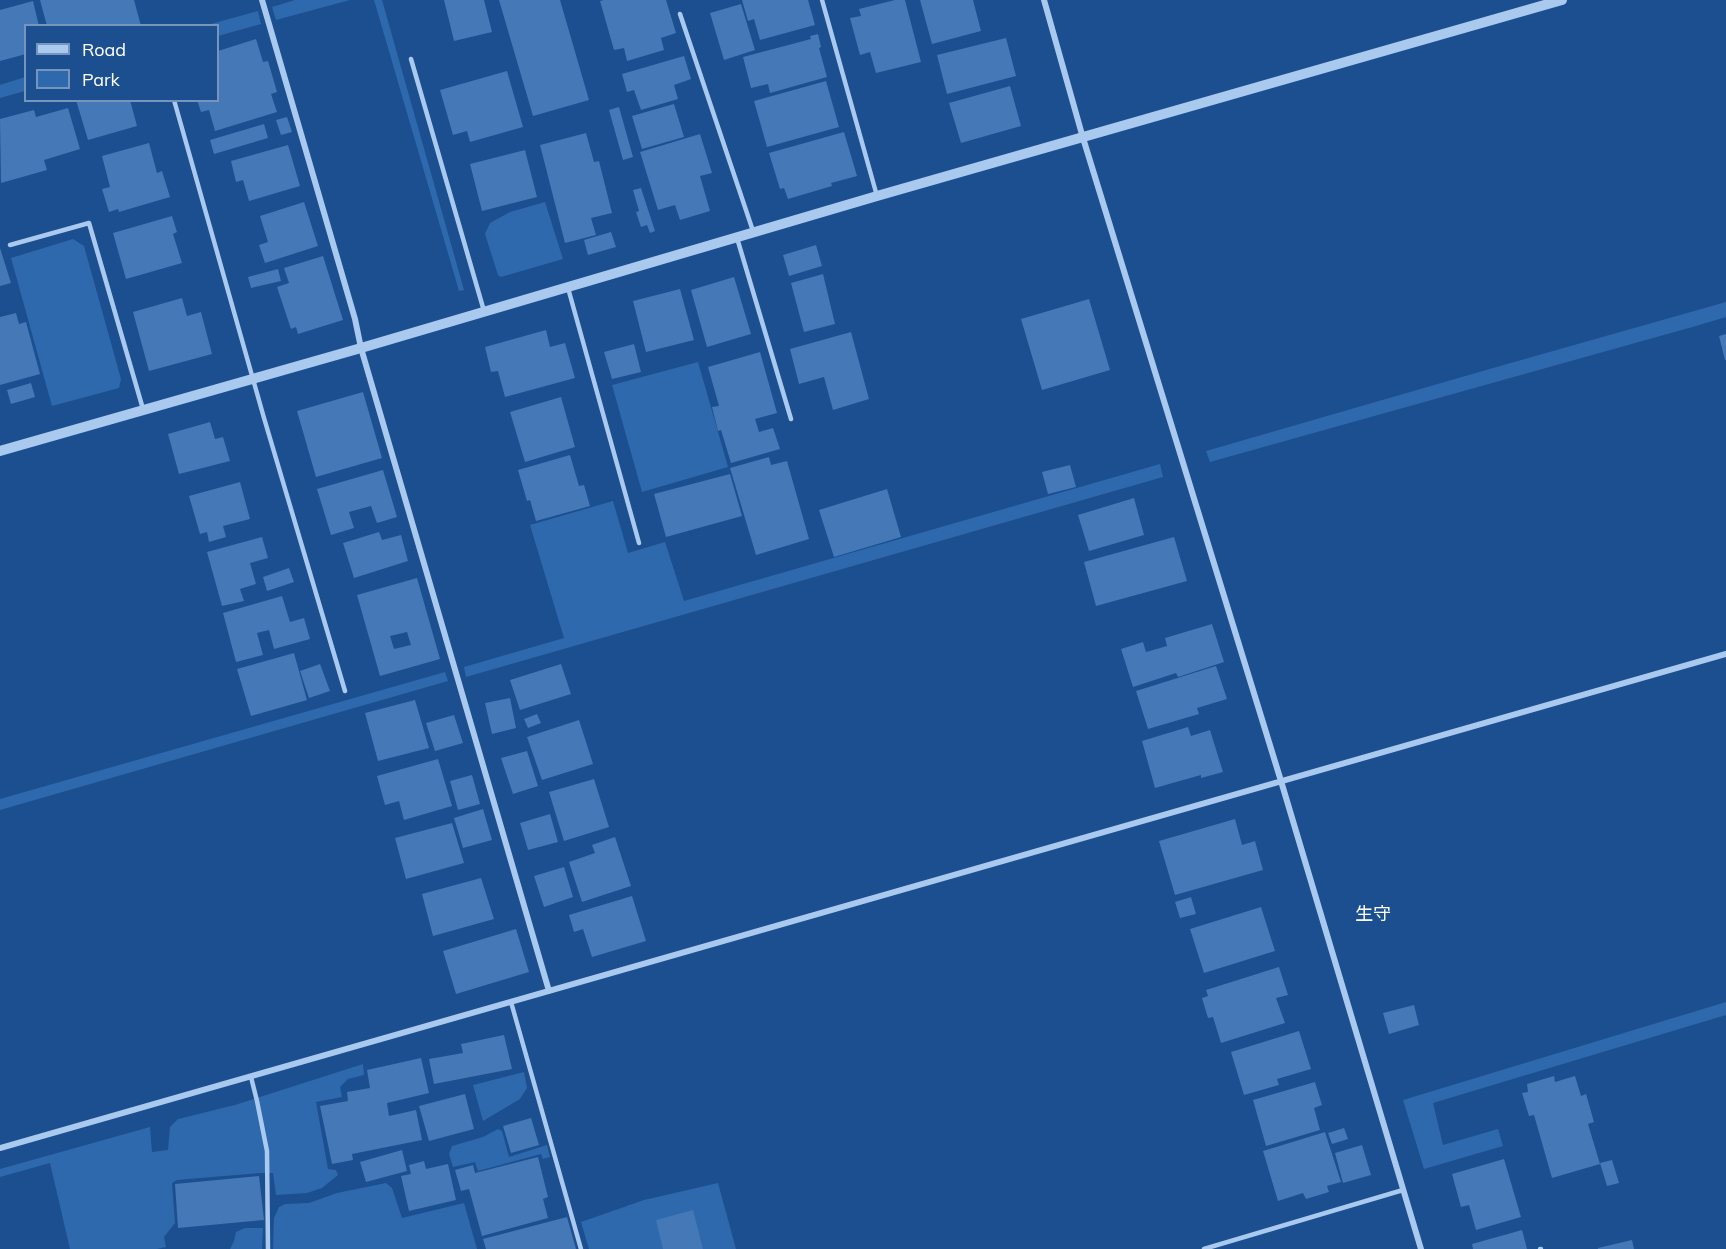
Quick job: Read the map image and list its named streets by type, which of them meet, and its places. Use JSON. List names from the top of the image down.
{
  "districts": ["生守"],
  "legend": ["Road", "Park"]
}
